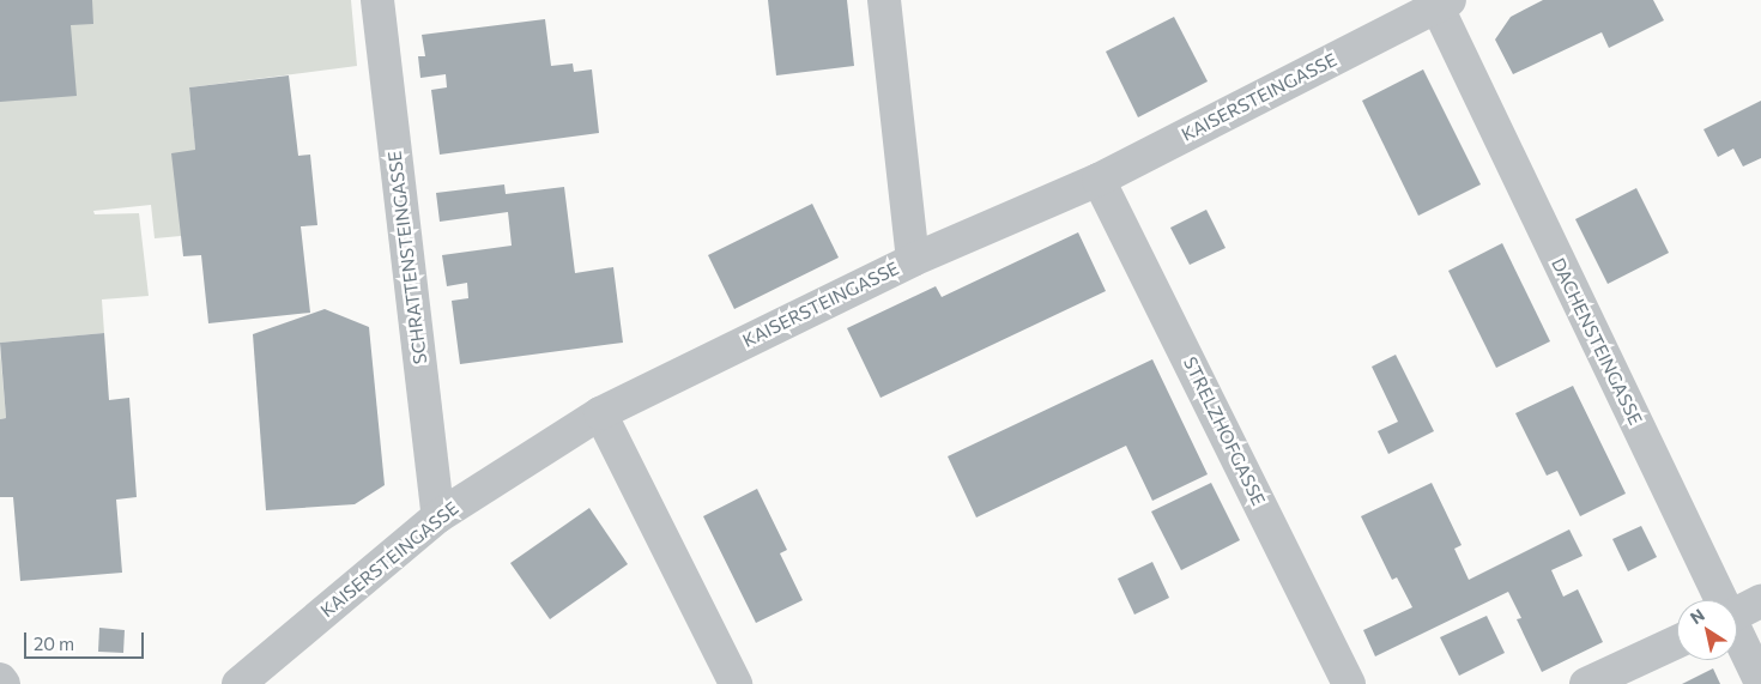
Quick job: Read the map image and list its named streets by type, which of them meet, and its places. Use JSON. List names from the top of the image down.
{
  "streets": {
    "street": [
      "KAISERSTEINGASSE",
      "SCHRATTENSTEINGASSE",
      "DACHENSTEINGASSE",
      "STRELZHOFGASSE"
    ]
  },
  "crossings": [
    ["KAISERSTEINGASSE", "SCHRATTENSTEINGASSE"],
    ["KAISERSTEINGASSE", "DACHENSTEINGASSE"],
    ["KAISERSTEINGASSE", "STRELZHOFGASSE"]
  ],
  "scale_bar": "20 m",
  "north": "top left"
}
